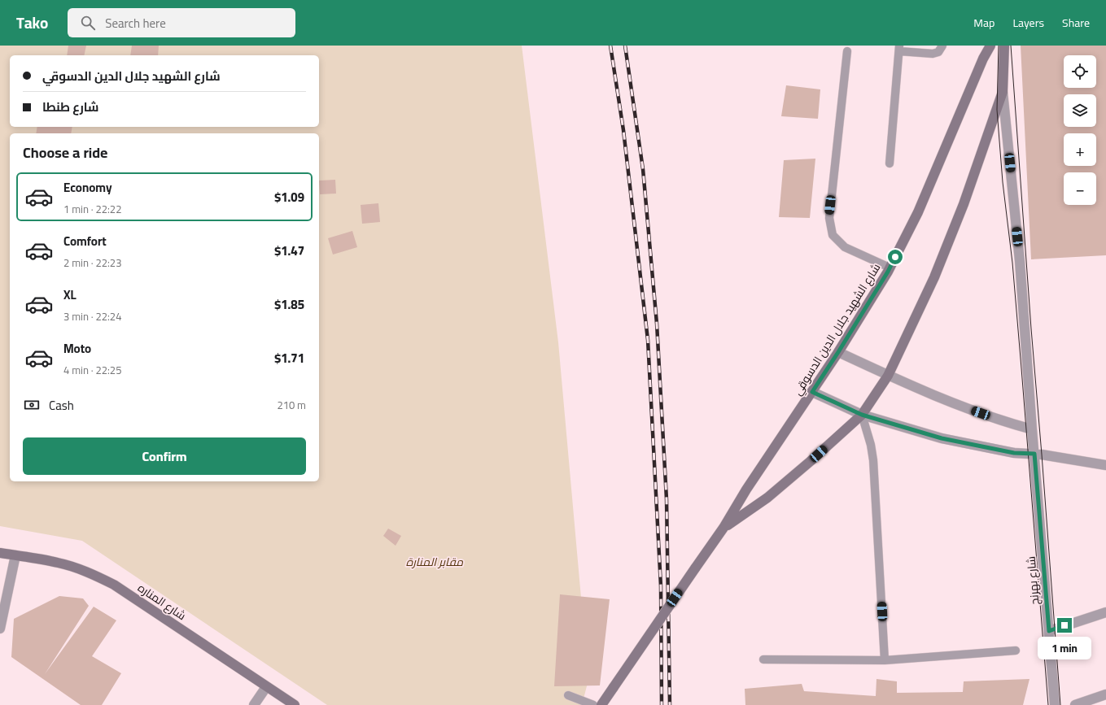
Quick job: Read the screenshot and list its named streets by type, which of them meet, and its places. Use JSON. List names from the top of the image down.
{
  "streets": {
    "main road": ["شارع الشهيد جلال الدين الدسوقي", "شارع المناره"],
    "street": ["شارع بهرنج"]
  },
  "crossings": [
    ["شارع الشهيد جلال الدين الدسوقي", "شارع بهرنج"]
  ],
  "parks": ["مقابر المنارة"],
  "page": {
    "header": "Tako",
    "search": "Search here",
    "nav": ["Map", "Layers", "Share"],
    "map_buttons": ["+", "−"],
    "banner": ["شارع الشهيد جلال الدين الدسوقي", "شارع طنطا"],
    "heading": "Choose a ride",
    "list": [
      {
        "name": "Economy",
        "note": "1 min · 22:22",
        "value": "$1.09"
      },
      {
        "name": "Comfort",
        "note": "2 min · 22:23",
        "value": "$1.47"
      },
      {
        "name": "XL",
        "note": "3 min · 22:24",
        "value": "$1.85"
      },
      {
        "name": "Moto",
        "note": "4 min · 22:25",
        "value": "$1.71"
      }
    ],
    "pay": ["Cash", "210 m"],
    "buttons": "Confirm",
    "bubble": "1 min"
  }
}
